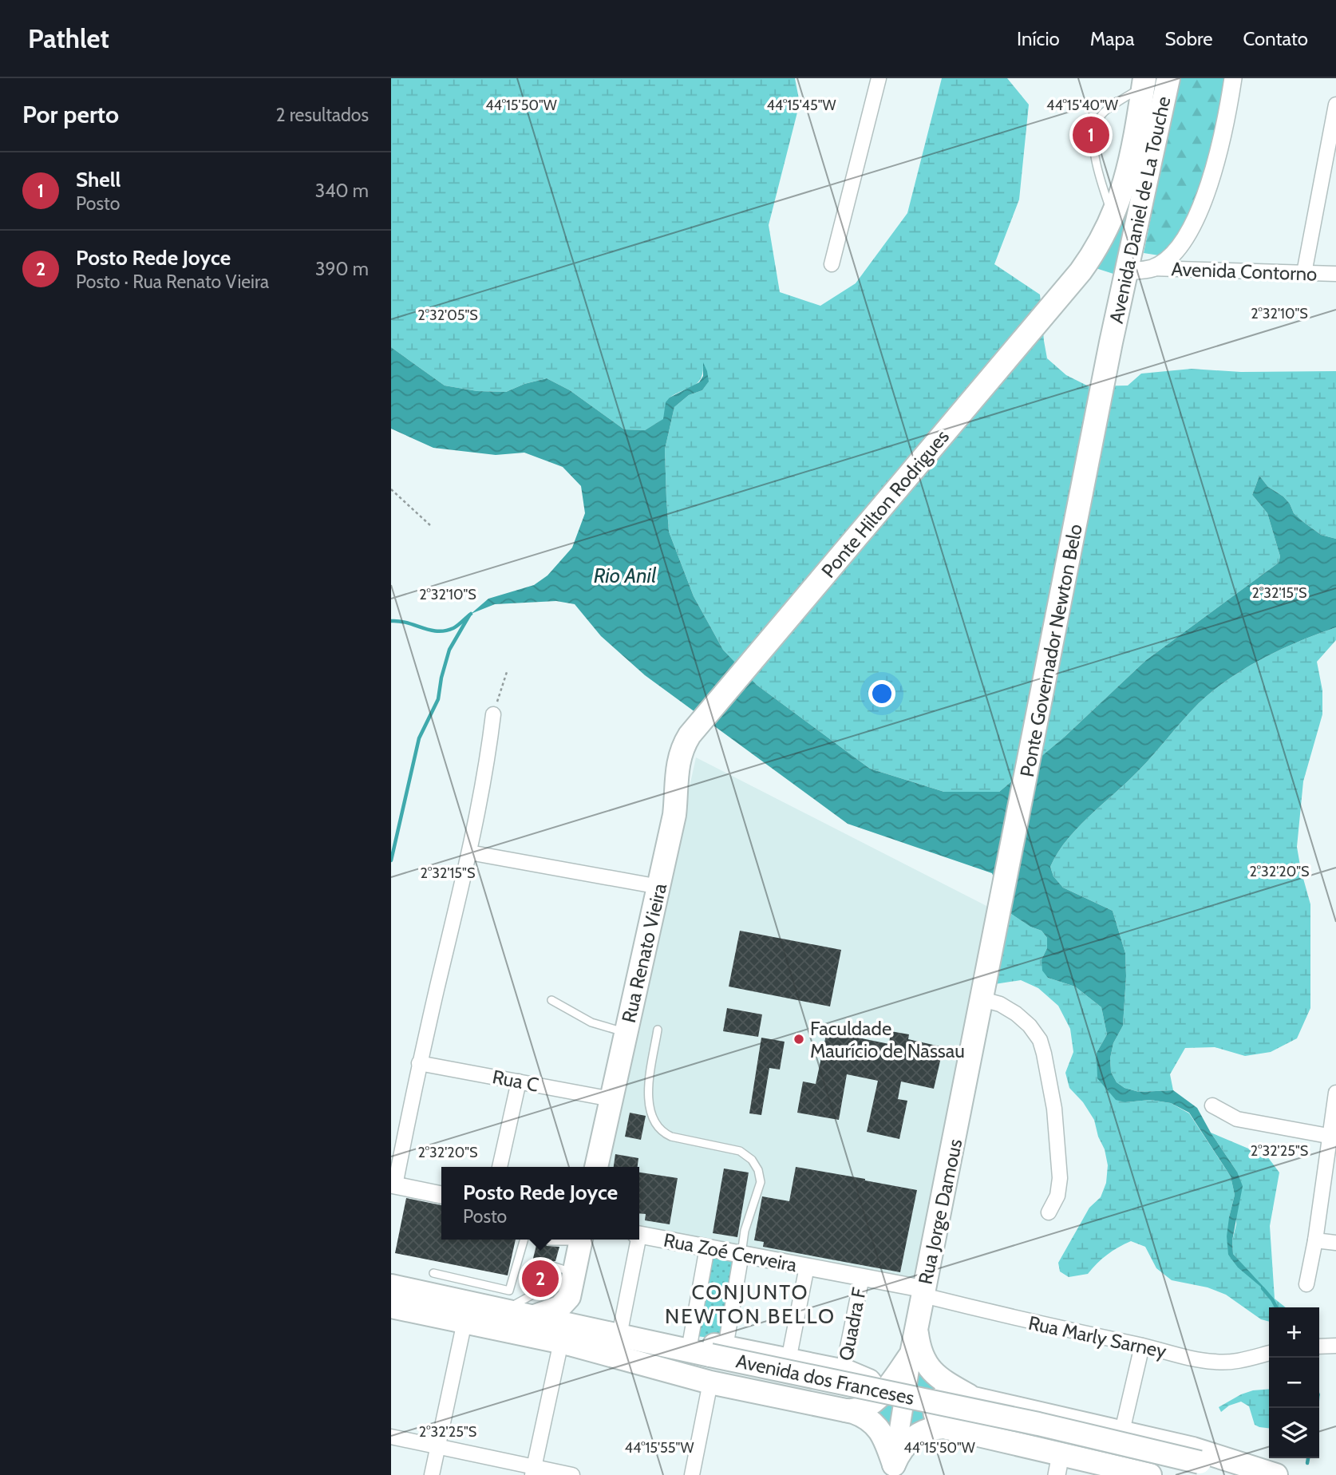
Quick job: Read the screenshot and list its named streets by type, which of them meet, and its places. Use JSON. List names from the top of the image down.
{
  "streets": {
    "main road": [
      "Avenida Daniel de La Touche",
      "Ponte Hilton Rodrigues",
      "Ponte Governador Newton Belo",
      "Rua Renato Vieira",
      "Rua Jorge Damous",
      "Avenida dos Franceses"
    ],
    "street": [
      "Avenida Contorno",
      "Rua C",
      "Rua Zoé Cerveira",
      "Quadra F",
      "Rua Marly Sarney"
    ]
  },
  "crossings": [
    ["Avenida Daniel de La Touche", "Ponte Hilton Rodrigues"],
    ["Avenida Daniel de La Touche", "Ponte Governador Newton Belo"],
    ["Ponte Hilton Rodrigues", "Rua Renato Vieira"],
    ["Ponte Governador Newton Belo", "Rua Jorge Damous"],
    ["Rua Renato Vieira", "Rua C"],
    ["Rua Jorge Damous", "Rua Zoé Cerveira"],
    ["Rua Jorge Damous", "Rua Marly Sarney"],
    ["Rua Zoé Cerveira", "Quadra F"],
    ["Rua Zoé Cerveira", "Rua Marly Sarney"]
  ],
  "districts": ["CONJUNTO NEWTON BELLO"],
  "water": ["Rio Anil"],
  "places": ["Faculdade Maurício de Nassau"],
  "page": {
    "header": "Pathlet",
    "nav": [
      "Início",
      "Mapa",
      "Sobre",
      "Contato"
    ],
    "heading": ["Por perto", "2 resultados"],
    "pins": ["1", "2"],
    "list": [
      {
        "mark": "1",
        "name": "Shell",
        "note": "Posto",
        "value": "340 m"
      },
      {
        "mark": "2",
        "name": "Posto Rede Joyce",
        "note": "Posto · Rua Renato Vieira",
        "value": "390 m"
      }
    ],
    "popup": ["Posto Rede Joyce", "Posto"],
    "map_buttons": ["+", "−"]
  },
  "coordinates": [
    "44°15'45\"W",
    "44°15'50\"W",
    "44°15'40\"W",
    "2°32'10\"S",
    "2°32'05\"S",
    "2°32'15\"S",
    "2°32'20\"S",
    "2°32'25\"S",
    "44°15'55\"W"
  ]
}
